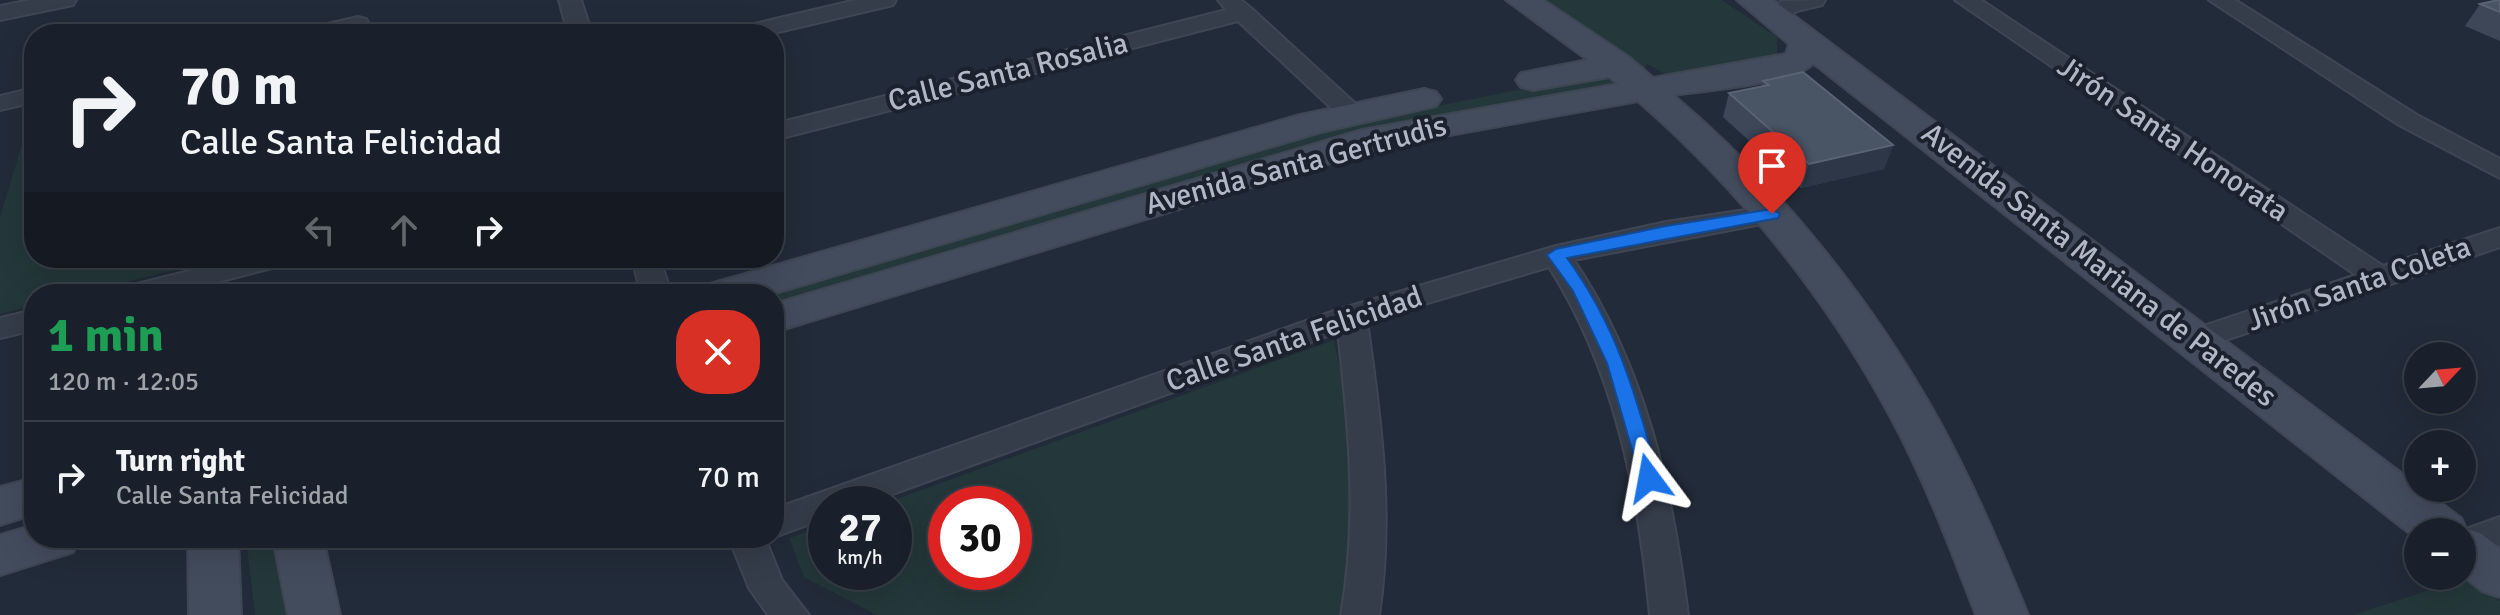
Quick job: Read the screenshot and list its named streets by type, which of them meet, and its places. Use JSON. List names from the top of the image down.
{
  "streets": {
    "main road": ["Avenida Santa Gertrudis", "Avenida Santa Mariana de Paredes"],
    "street": [
      "Calle Santa Rosalia",
      "Jirón Santa Honorata",
      "Jirón Santa Coleta",
      "Calle Santa Felicidad"
    ]
  },
  "crossings": [
    ["Jirón Santa Honorata", "Jirón Santa Coleta"],
    ["Avenida Santa Gertrudis", "Avenida Santa Mariana de Paredes"],
    ["Avenida Santa Mariana de Paredes", "Jirón Santa Coleta"]
  ],
  "north": "top right",
  "page": {
    "turn": ["70 m", "Calle Santa Felicidad"],
    "heading": ["1 min", "120 m · 12:05"],
    "map_buttons": ["+", "−"],
    "list": [
      {
        "name": "Turn right",
        "note": "Calle Santa Felicidad",
        "value": "70 m"
      }
    ],
    "speed": "27 km/h",
    "limit": "30"
  }
}
